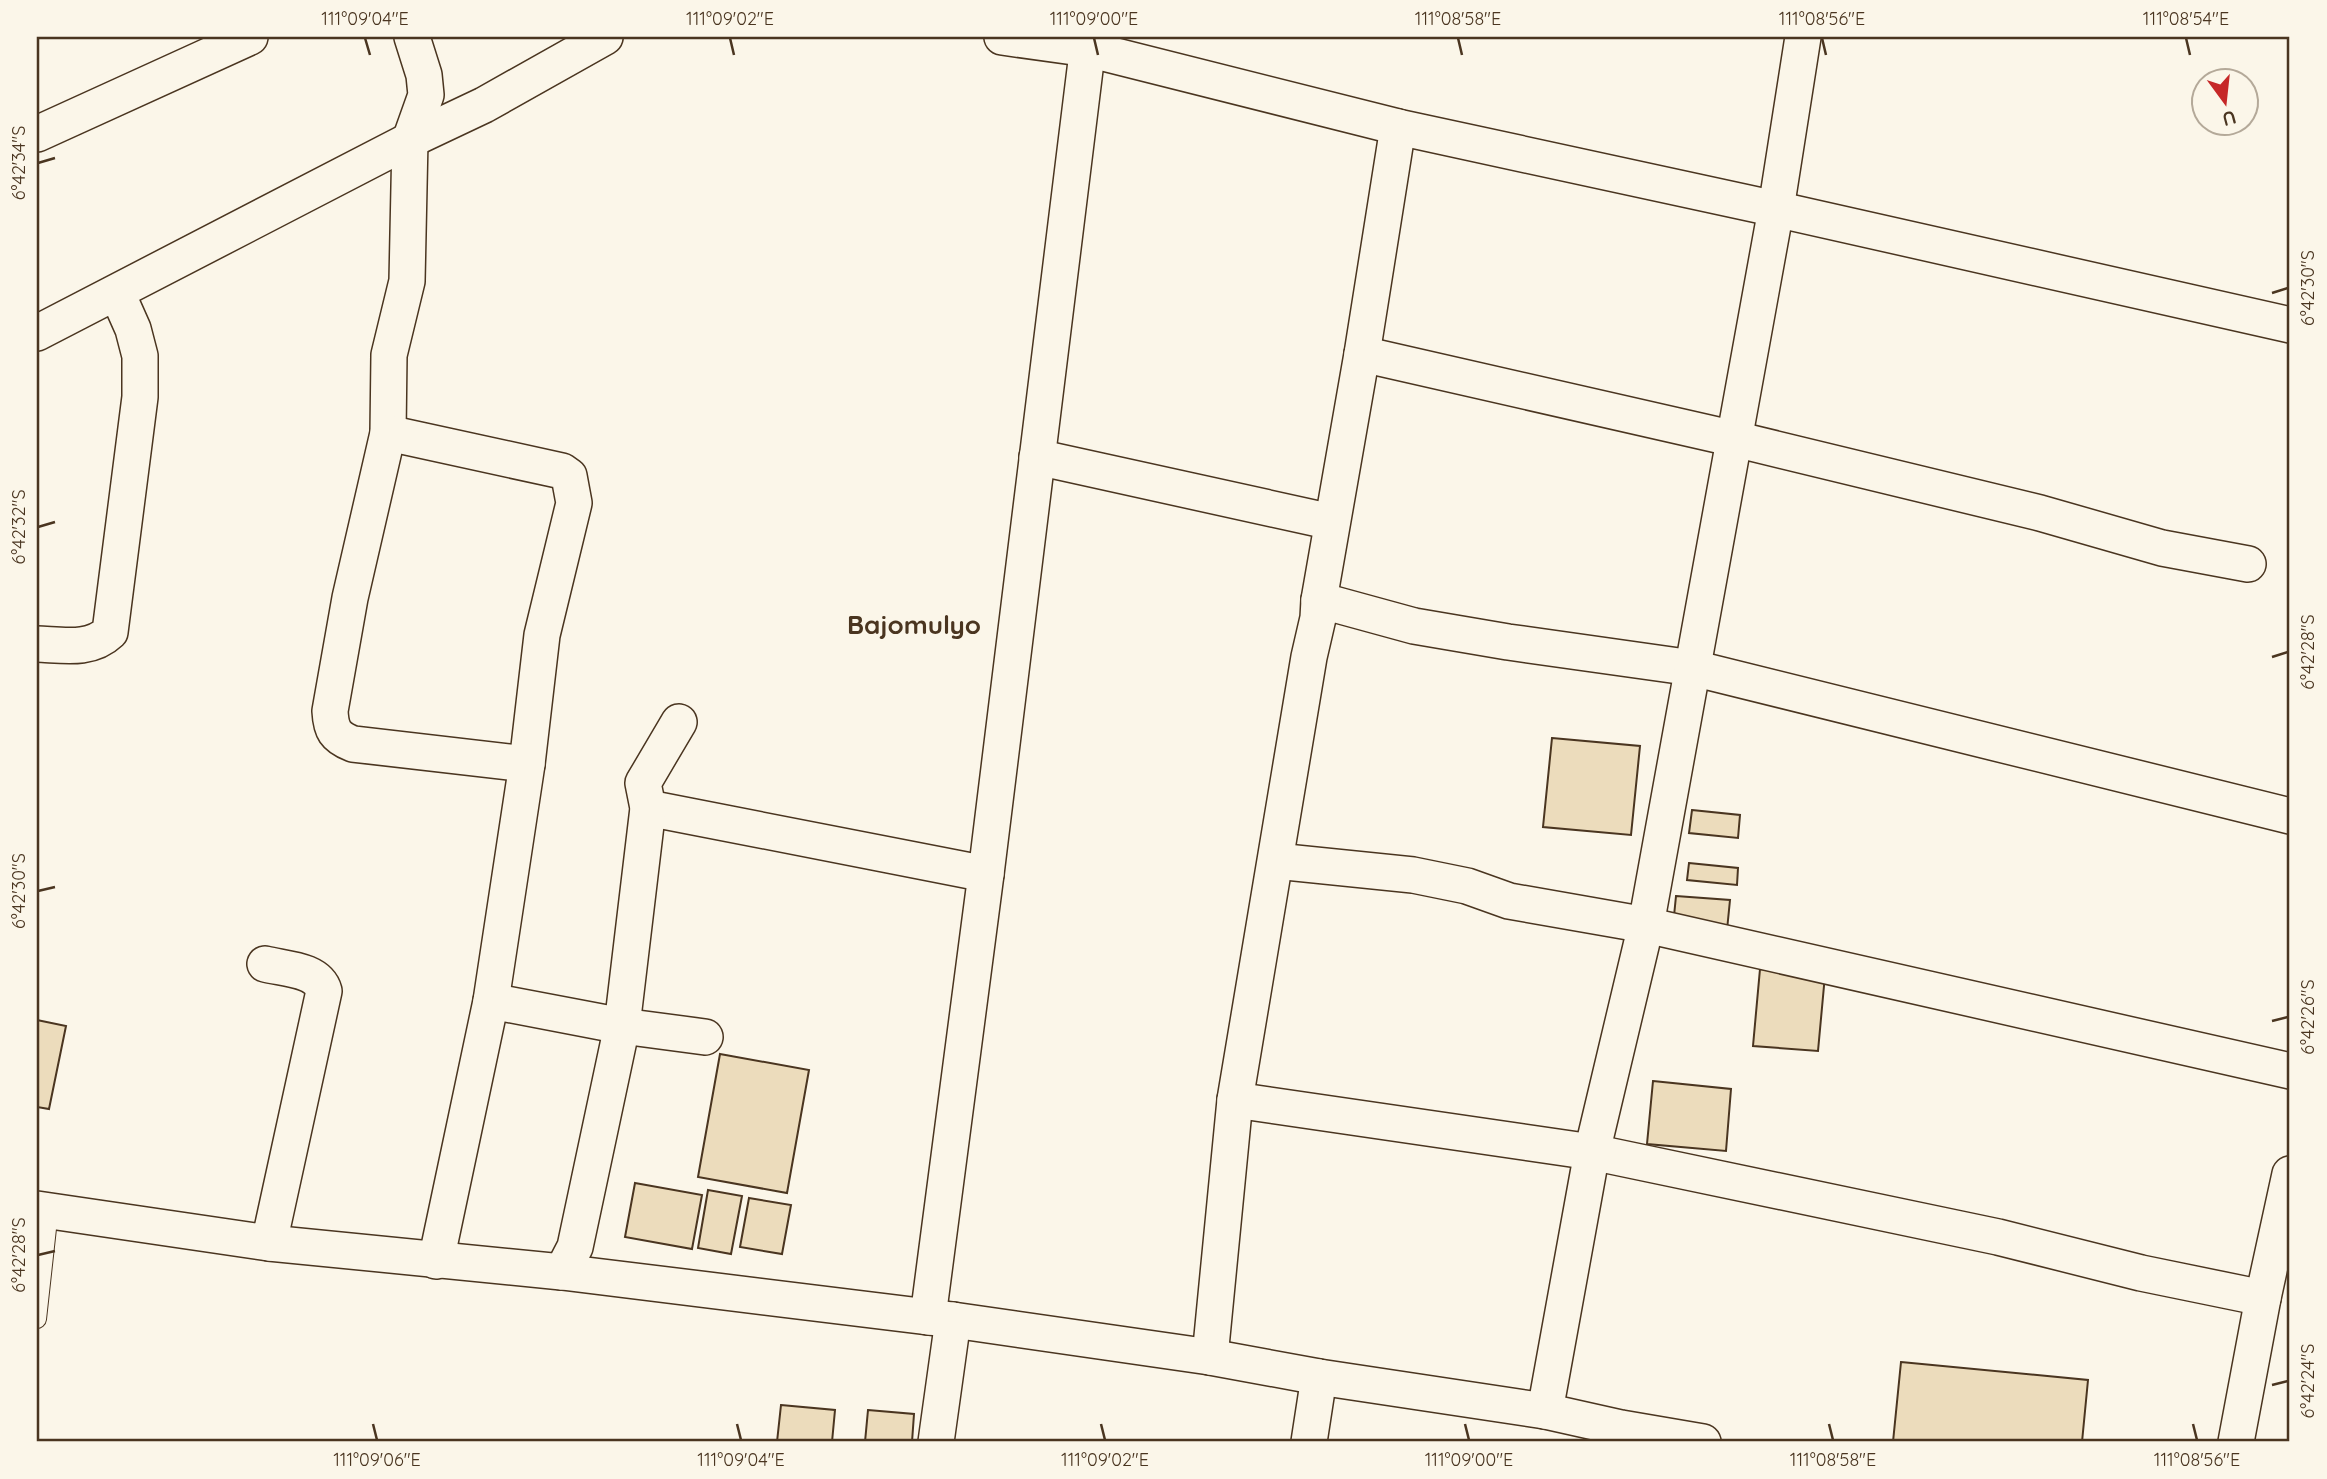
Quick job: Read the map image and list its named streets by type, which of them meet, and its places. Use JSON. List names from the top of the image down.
{
  "districts": ["Bajomulyo"],
  "north": "bottom",
  "coordinates": [
    "111°09'04\"E",
    "111°09'02\"E",
    "111°09'00\"E",
    "111°08'58\"E",
    "111°08'56\"E",
    "111°08'54\"E",
    "6°42'34\"S",
    "6°42'30\"S",
    "6°42'32\"S",
    "6°42'28\"S",
    "6°42'26\"S",
    "6°42'24\"S",
    "111°09'06\"E"
  ]
}
